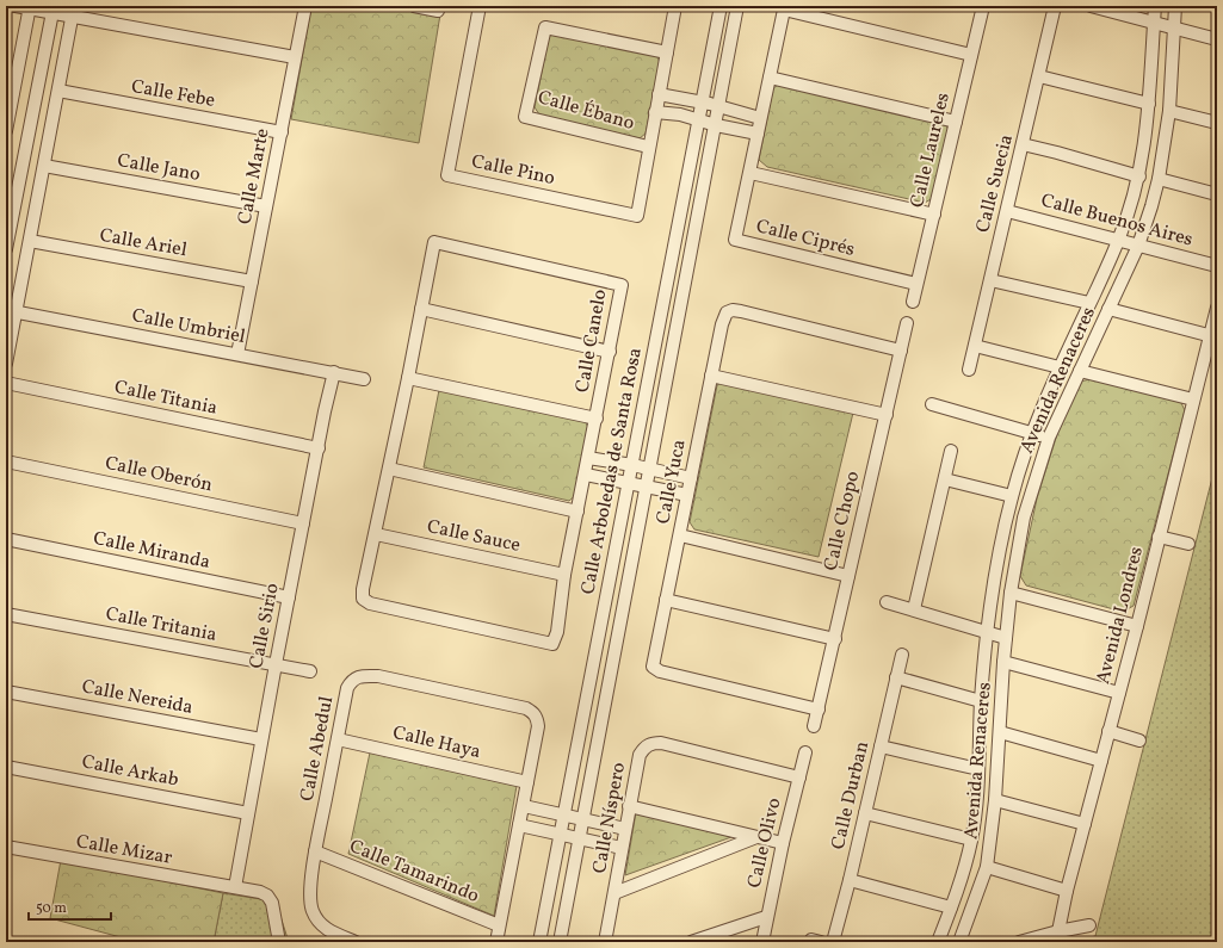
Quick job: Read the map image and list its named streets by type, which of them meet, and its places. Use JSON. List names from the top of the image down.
{
  "streets": {
    "street": [
      "Calle Febe",
      "Calle Ébano",
      "Calle Laureles",
      "Calle Jano",
      "Calle Pino",
      "Calle Marte",
      "Calle Suecia",
      "Calle Buenos Aires",
      "Calle Ciprés",
      "Calle Ariel",
      "Calle Umbriel",
      "Calle Canelo",
      "Avenida Renaceres",
      "Calle Titania",
      "Calle Arboledas de Santa Rosa",
      "Calle Oberón",
      "Calle Yuca",
      "Calle Chopo",
      "Calle Sauce",
      "Calle Miranda",
      "Avenida Londres",
      "Calle Tritania",
      "Calle Sirio",
      "Calle Nereida",
      "Calle Haya",
      "Calle Abedul",
      "Calle Arkab",
      "Calle Durban",
      "Calle Níspero",
      "Calle Olivo",
      "Calle Mizar",
      "Calle Tamarindo"
    ]
  },
  "crossings": [
    ["Calle Febe", "Calle Marte"],
    ["Calle Ébano", "Calle Pino"],
    ["Calle Laureles", "Calle Ciprés"],
    ["Calle Jano", "Calle Marte"],
    ["Calle Marte", "Calle Ariel"],
    ["Calle Marte", "Calle Umbriel"],
    ["Calle Suecia", "Calle Buenos Aires"],
    ["Calle Buenos Aires", "Avenida Renaceres"],
    ["Calle Umbriel", "Calle Sirio"],
    ["Calle Canelo", "Calle Sauce"],
    ["Calle Titania", "Calle Sirio"],
    ["Calle Oberón", "Calle Sirio"],
    ["Calle Yuca", "Calle Chopo"],
    ["Calle Miranda", "Calle Sirio"],
    ["Calle Tritania", "Calle Sirio"],
    ["Calle Sirio", "Calle Nereida"],
    ["Calle Sirio", "Calle Arkab"],
    ["Calle Sirio", "Calle Mizar"],
    ["Calle Haya", "Calle Abedul"],
    ["Calle Abedul", "Calle Tamarindo"],
    ["Calle Níspero", "Calle Olivo"]
  ],
  "scale_bar": "50 m"
}
